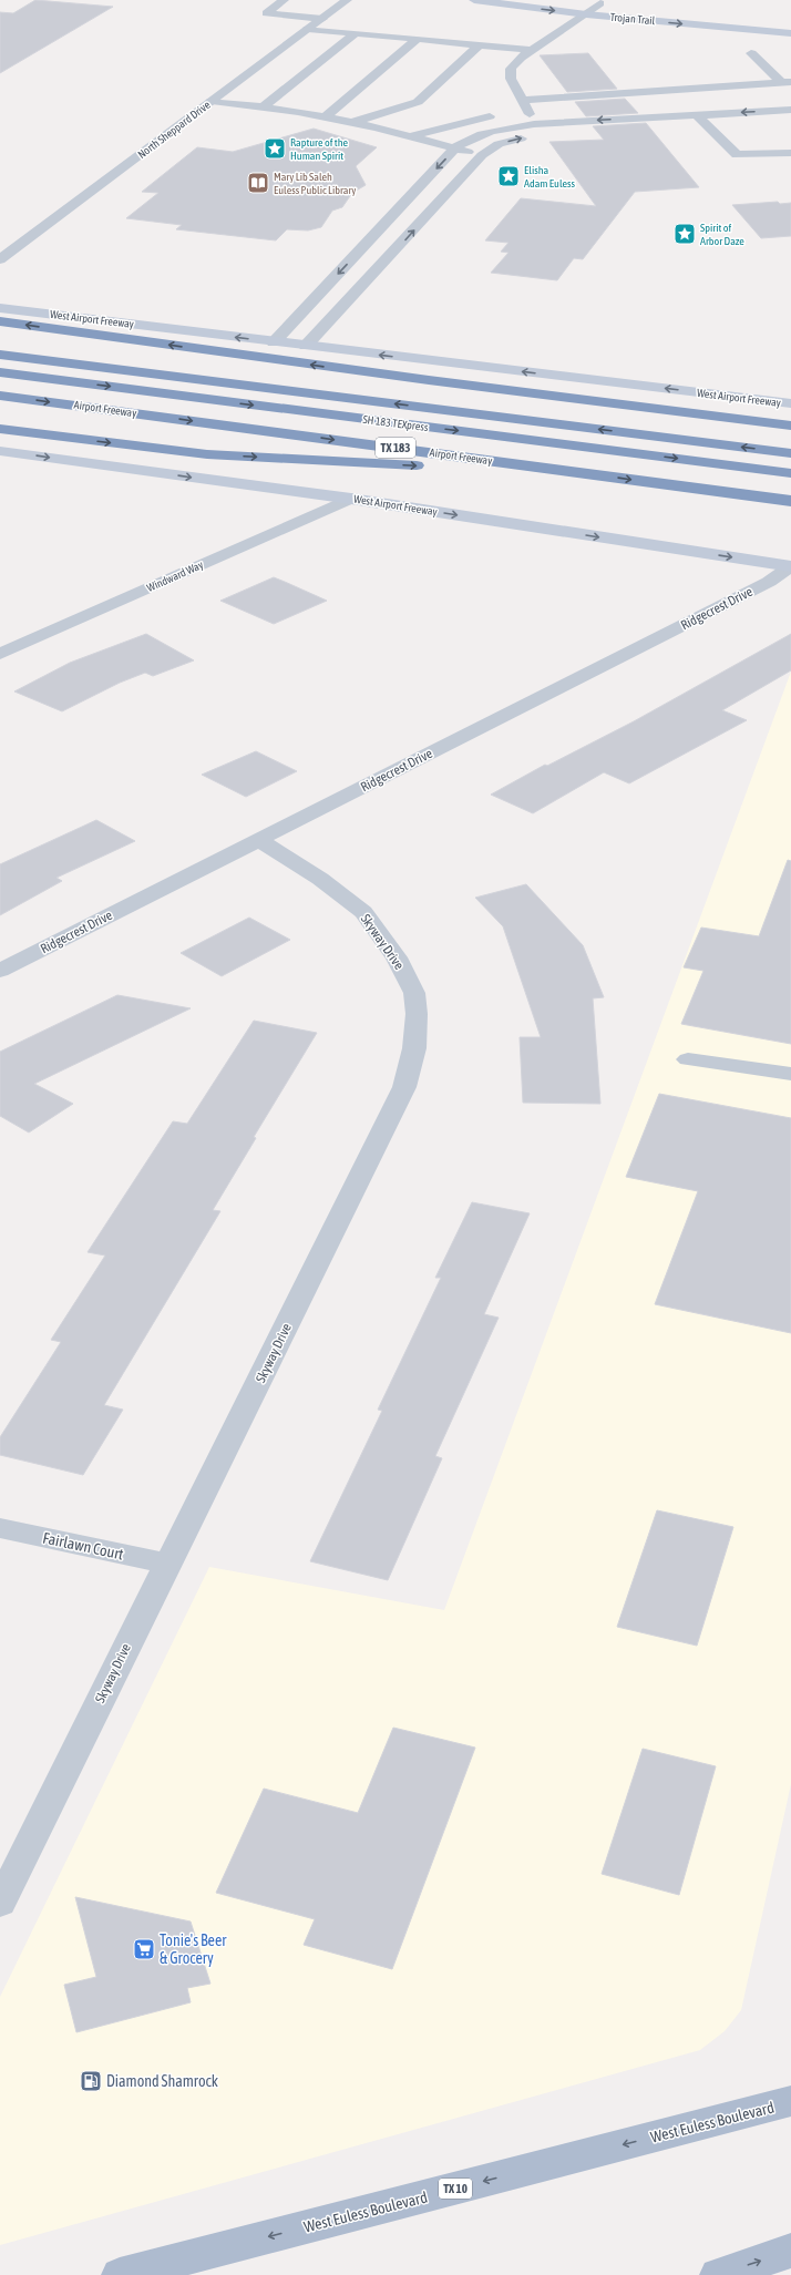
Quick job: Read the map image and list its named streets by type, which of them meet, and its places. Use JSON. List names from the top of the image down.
{
  "streets": {
    "highway": ["Airport Freeway", "SH 183 TEXpress", "TX 183"],
    "main road": [
      "Trojan Trail",
      "West Airport Freeway",
      "West Euless Boulevard",
      "TX 10"
    ],
    "street": [
      "North Sheppard Drive",
      "Windward Way",
      "Ridgecrest Drive",
      "Skyway Drive",
      "Fairlawn Court"
    ]
  },
  "crossings": [
    ["West Airport Freeway", "Windward Way"],
    ["West Airport Freeway", "Ridgecrest Drive"],
    ["Ridgecrest Drive", "Skyway Drive"],
    ["Skyway Drive", "Fairlawn Court"]
  ],
  "one_way": ["Trojan Trail", "West Euless Boulevard"],
  "places": {
    "place": ["Rapture of the Human Spirit", "Elisha Adam Euless", "Spirit of Arbor Daze"],
    "library": ["Mary Lib Saleh Euless Public Library"],
    "supermarket": ["Tonie's Beer & Grocery"],
    "fuel station": ["Diamond Shamrock"]
  }
}
